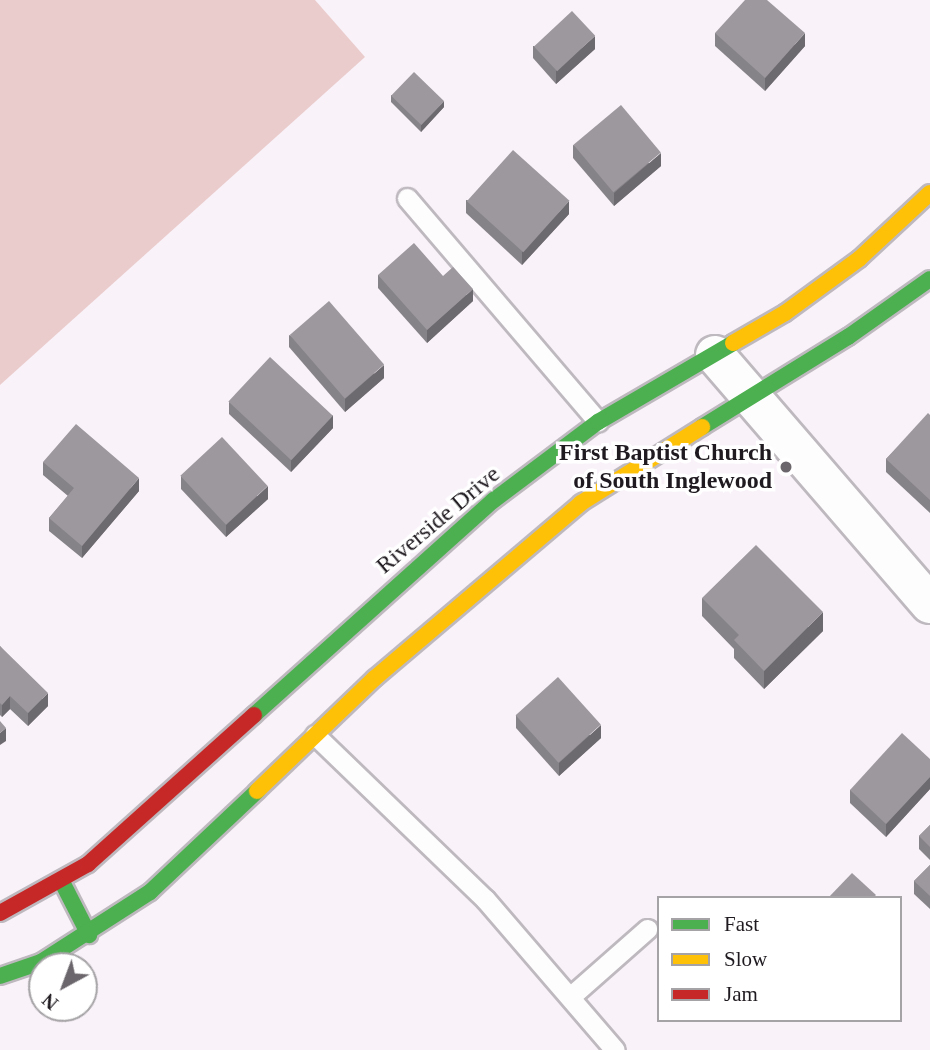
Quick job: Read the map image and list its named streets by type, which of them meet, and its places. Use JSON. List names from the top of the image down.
{
  "streets": {
    "street": ["Riverside Drive"]
  },
  "places": ["First Baptist Church of South Inglewood"],
  "legend": ["Fast", "Slow", "Jam"],
  "north": "bottom left"
}
